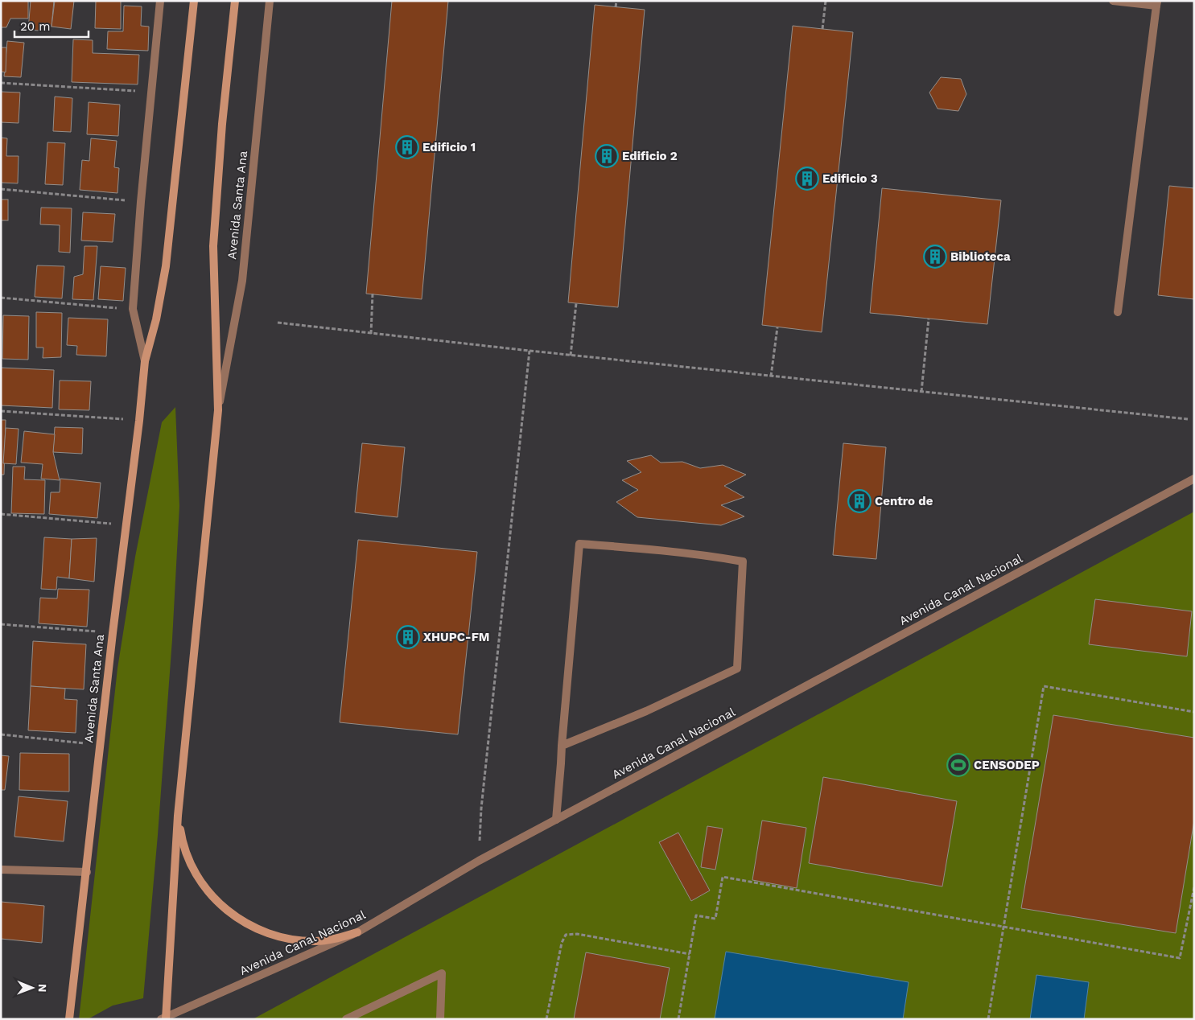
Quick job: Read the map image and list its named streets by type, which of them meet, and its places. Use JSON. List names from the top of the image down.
{
  "streets": {
    "main road": ["Avenida Santa Ana"],
    "street": ["Avenida Canal Nacional"]
  },
  "crossings": [
    ["Avenida Santa Ana", "Avenida Canal Nacional"]
  ],
  "places": {
    "building": [
      "Edificio 1",
      "Edificio 2",
      "Edificio 3",
      "Biblioteca",
      "Centro de",
      "XHUPC-FM"
    ],
    "sports": ["CENSODEP"]
  },
  "scale_bar": "20 m",
  "north": "right"
}
